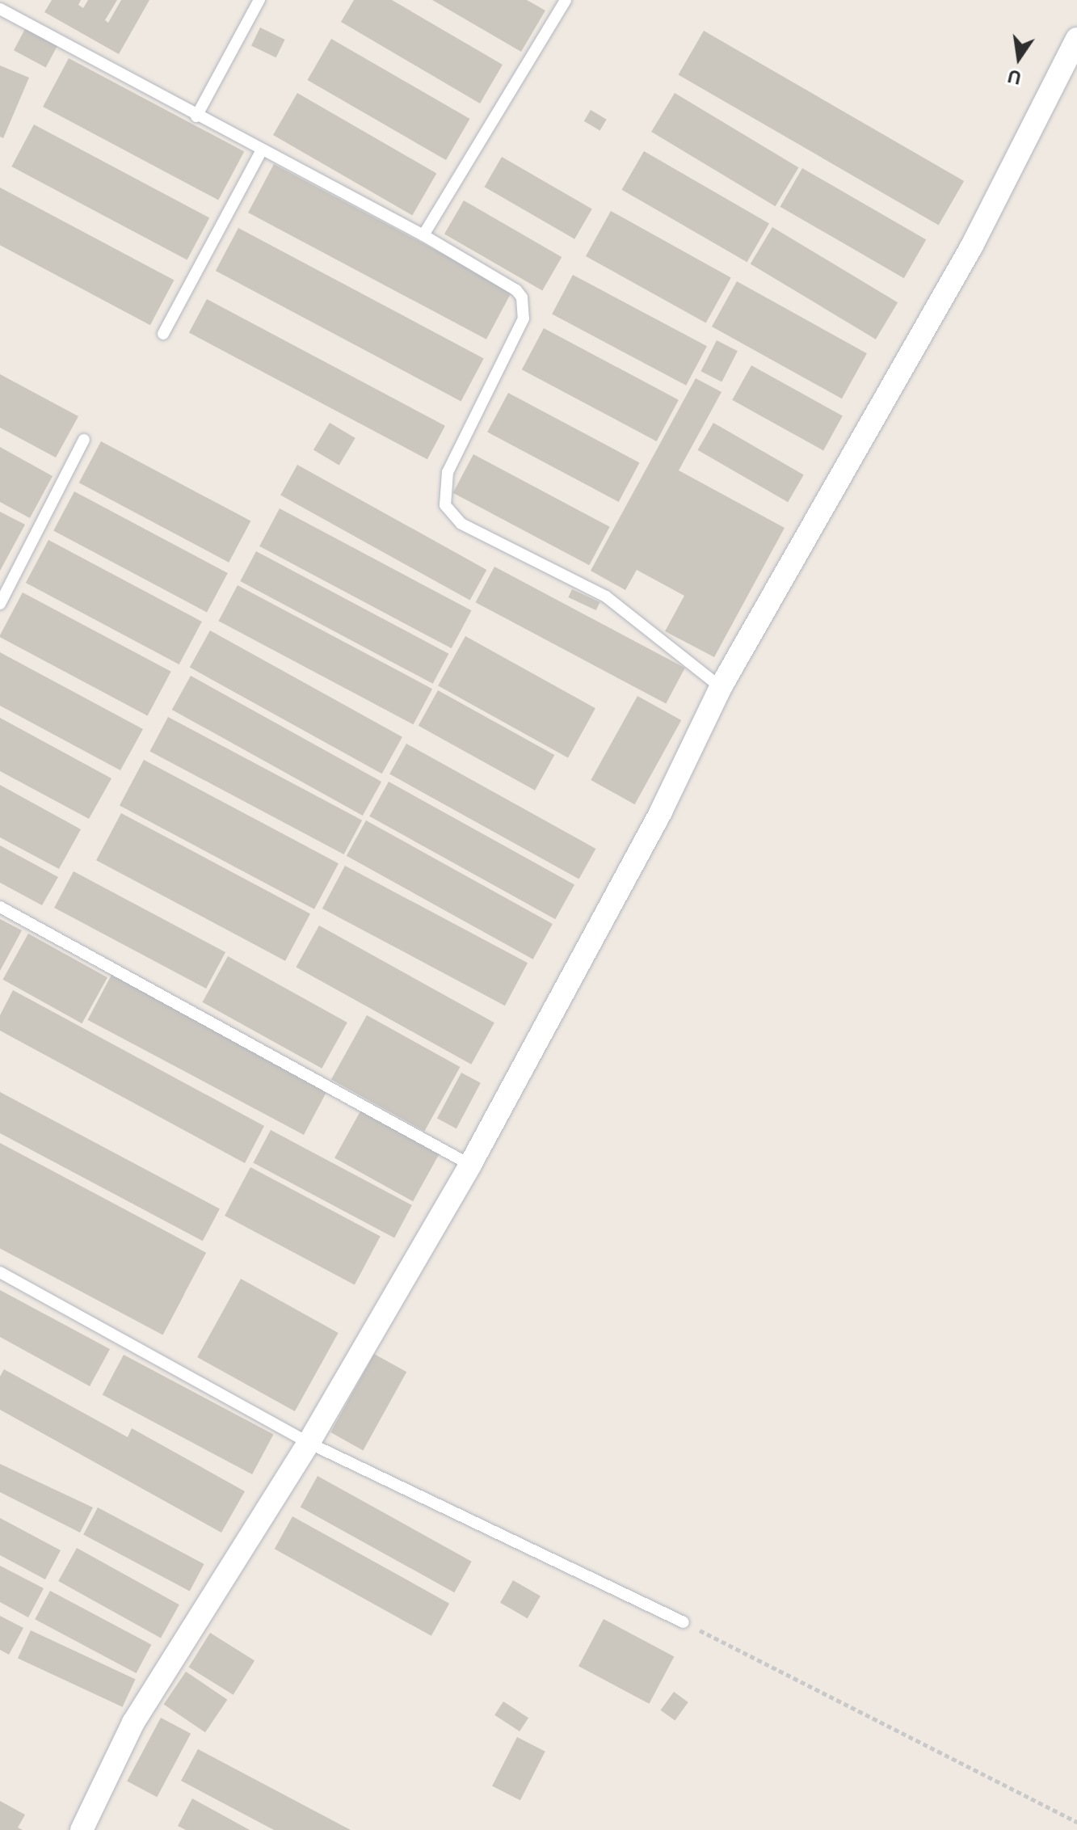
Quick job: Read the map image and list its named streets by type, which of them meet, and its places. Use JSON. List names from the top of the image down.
{
  "north": "bottom"
}
